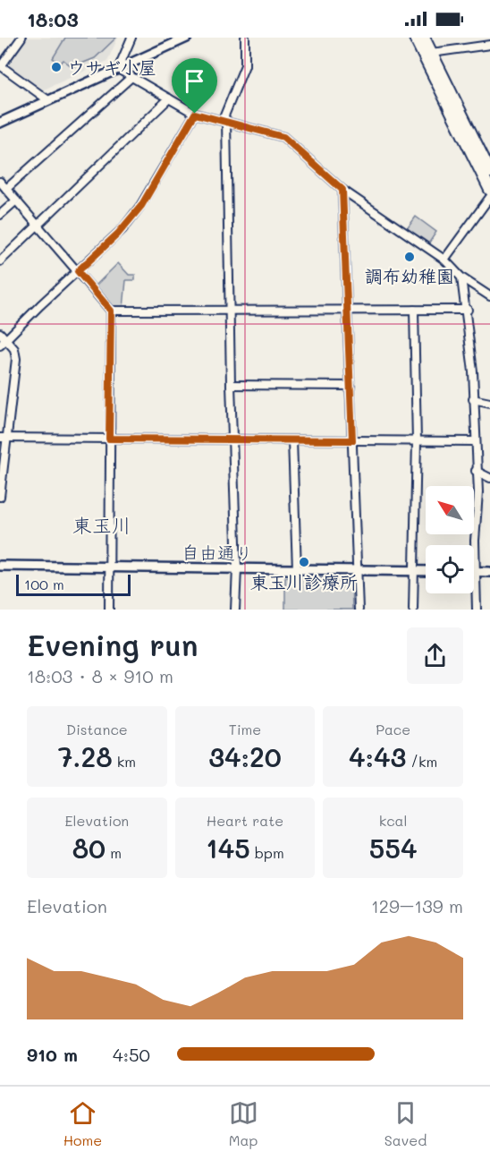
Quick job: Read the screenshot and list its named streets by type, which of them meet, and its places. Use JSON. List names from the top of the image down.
{
  "streets": {
    "street": ["自由通り"]
  },
  "districts": ["東玉川"],
  "places": ["ウサギ小屋", "調布幼稚園", "東玉川診療所"],
  "scale_bar": "100 m",
  "north": "top left",
  "page": {
    "status": "18:03",
    "scale": "100 m",
    "heading": ["Evening run", "18:03 · 8 × 910 m"],
    "stats": [
      ["Distance", "7.28 km"],
      ["Time", "34:20"],
      ["Pace", "4:43 /km"],
      ["Elevation", "80 m"],
      ["Heart rate", "145 bpm"],
      ["kcal", "554"]
    ],
    "chart": ["Elevation", "129–139 m"],
    "list": [
      {
        "name": "910 m",
        "note": "4:50"
      }
    ],
    "tabs": ["Home", "Map", "Saved"]
  }
}
